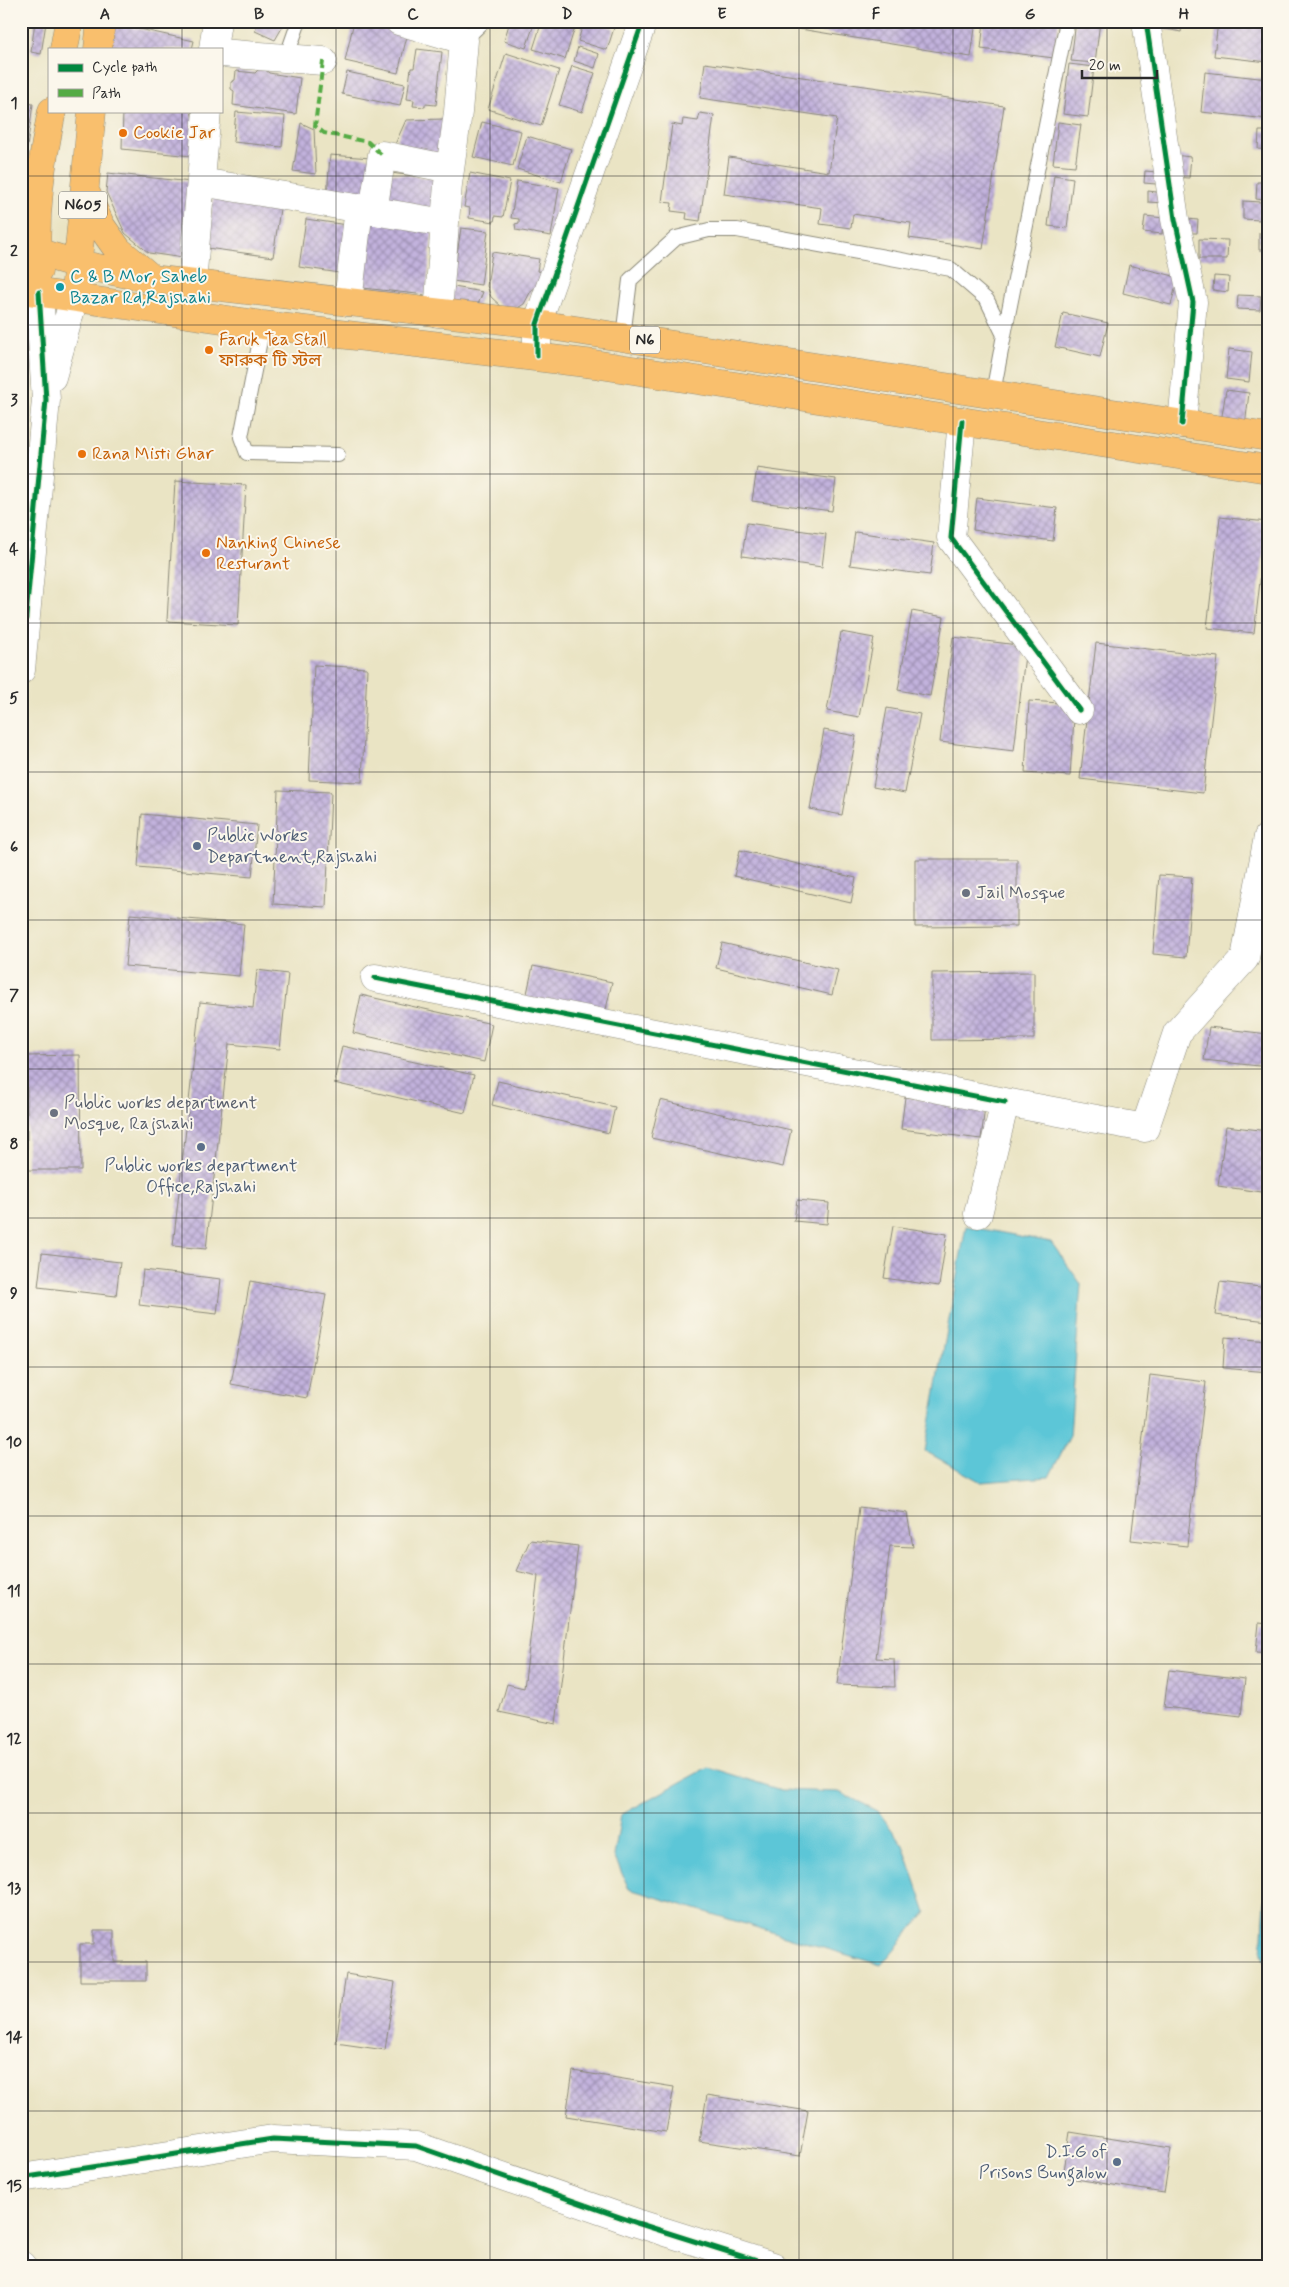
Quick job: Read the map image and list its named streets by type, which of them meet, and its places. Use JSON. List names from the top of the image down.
{
  "streets": {
    "highway": ["N605", "N6"]
  },
  "crossings": [
    ["N605", "N6"]
  ],
  "places": [
    "Cookie Jar",
    "C & B Mor, Saheb Bazar Rd,Rajshahi",
    "Faruk Tea Stall ফারুক টি স্টল",
    "Rana Misti Ghar",
    "Nanking Chinese Resturant",
    "Public Works Department,Rajshahi",
    "Jail Mosque",
    "Public works department Mosque, Rajshahi",
    "Public works department Office,Rajshahi",
    "D.I.G of Prisons Bungalow"
  ],
  "legend": ["Cycle path", "Path"],
  "scale_bar": "20 m",
  "grid": {
    "columns": [
      "A",
      "B",
      "C",
      "D",
      "E",
      "F",
      "G",
      "H"
    ],
    "rows": [
      "1",
      "2",
      "3",
      "4",
      "5",
      "6",
      "7",
      "8",
      "9",
      "10",
      "11",
      "12",
      "13",
      "14",
      "15"
    ]
  }
}
